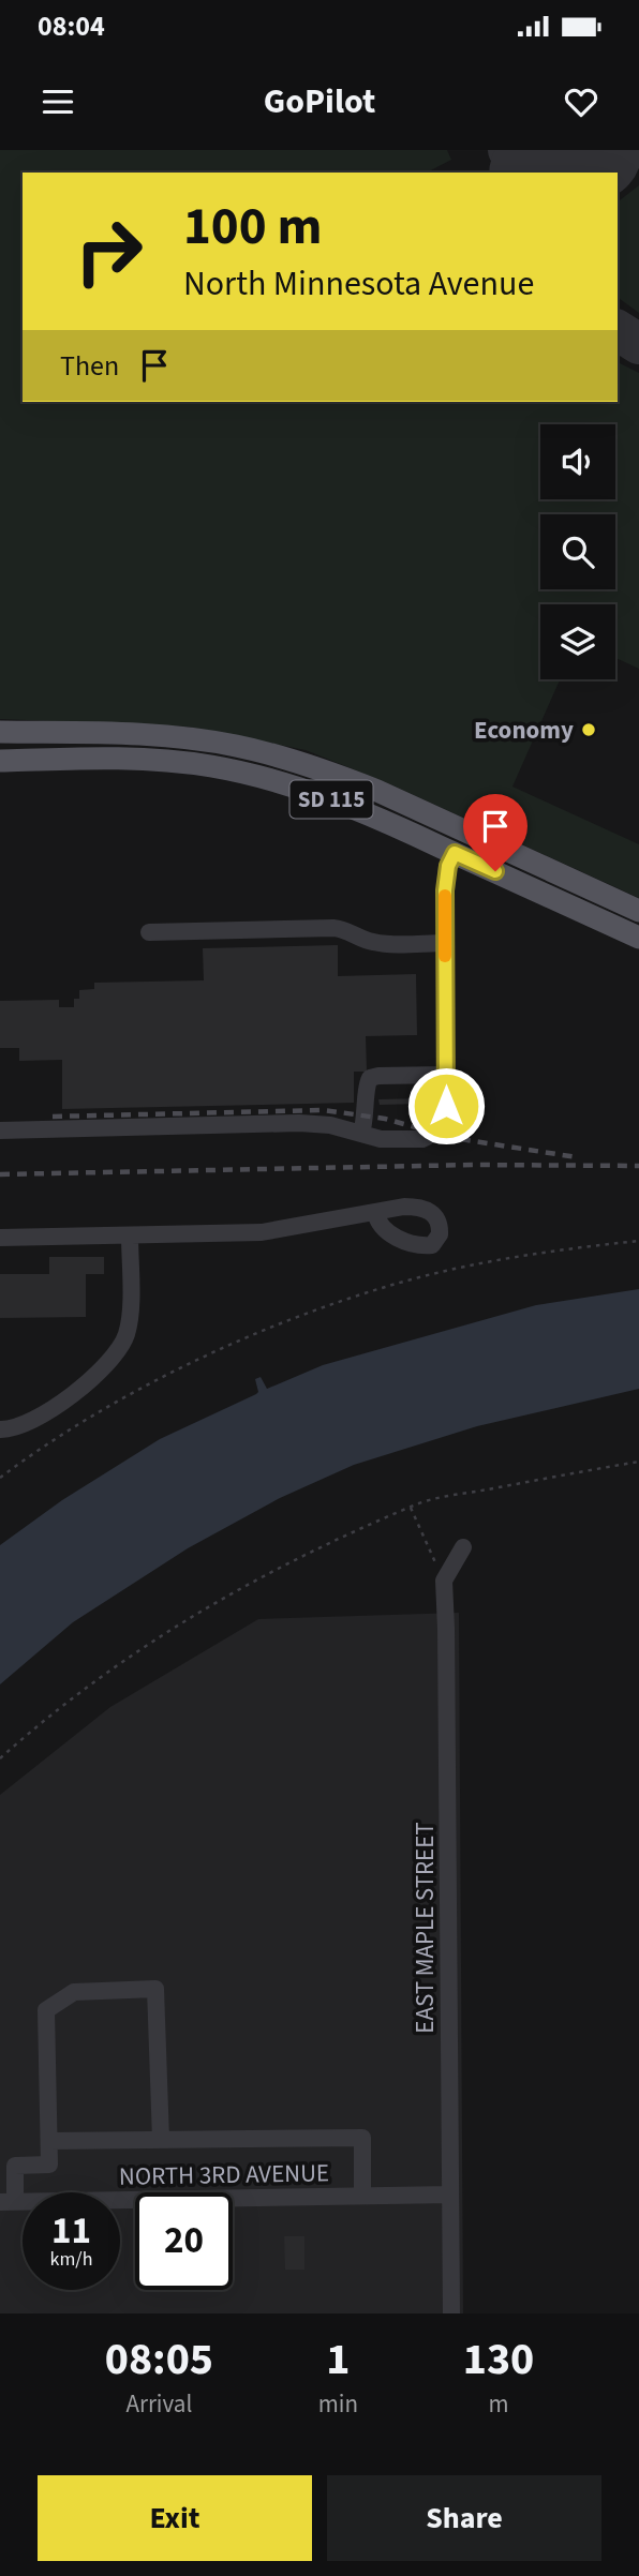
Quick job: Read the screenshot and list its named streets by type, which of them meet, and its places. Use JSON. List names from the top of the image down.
{
  "streets": {
    "main road": ["SD 115"],
    "street": ["EAST MAPLE STREET", "NORTH 3RD AVENUE"]
  },
  "crossings": [
    ["EAST MAPLE STREET", "NORTH 3RD AVENUE"]
  ],
  "places": ["Economy"],
  "page": {
    "status": "08:04",
    "header": "GoPilot",
    "turn": ["100 m", "North Minnesota Avenue"],
    "then": "Then",
    "speed": "11 km/h",
    "limit": "20",
    "eta": [
      "08:05",
      "Arrival",
      "1",
      "min",
      "130",
      "m"
    ],
    "buttons": ["Exit", "Share"]
  }
}
